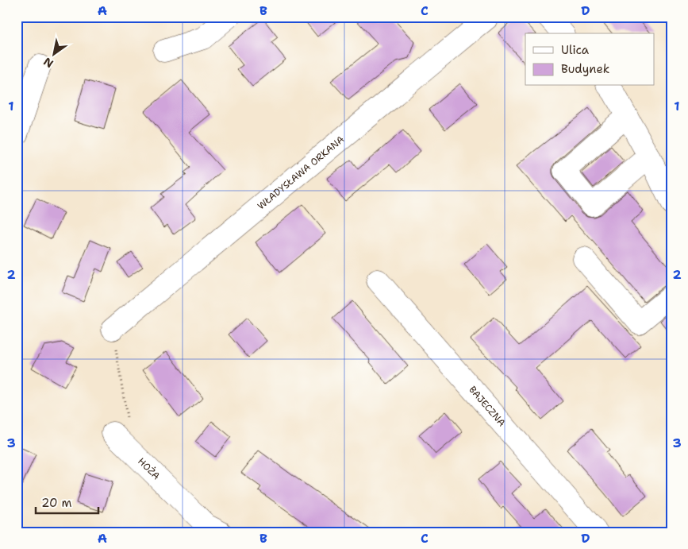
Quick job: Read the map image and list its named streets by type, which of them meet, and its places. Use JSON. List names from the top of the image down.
{
  "streets": {
    "street": ["WŁADYSŁAWA ORKANA", "BAJECZNA", "HOŻA"]
  },
  "legend": ["Ulica", "Budynek"],
  "scale_bar": "20 m",
  "north": "bottom left",
  "grid": {
    "columns": [
      "A",
      "B",
      "C",
      "D"
    ],
    "rows": ["1", "2", "3"]
  }
}
